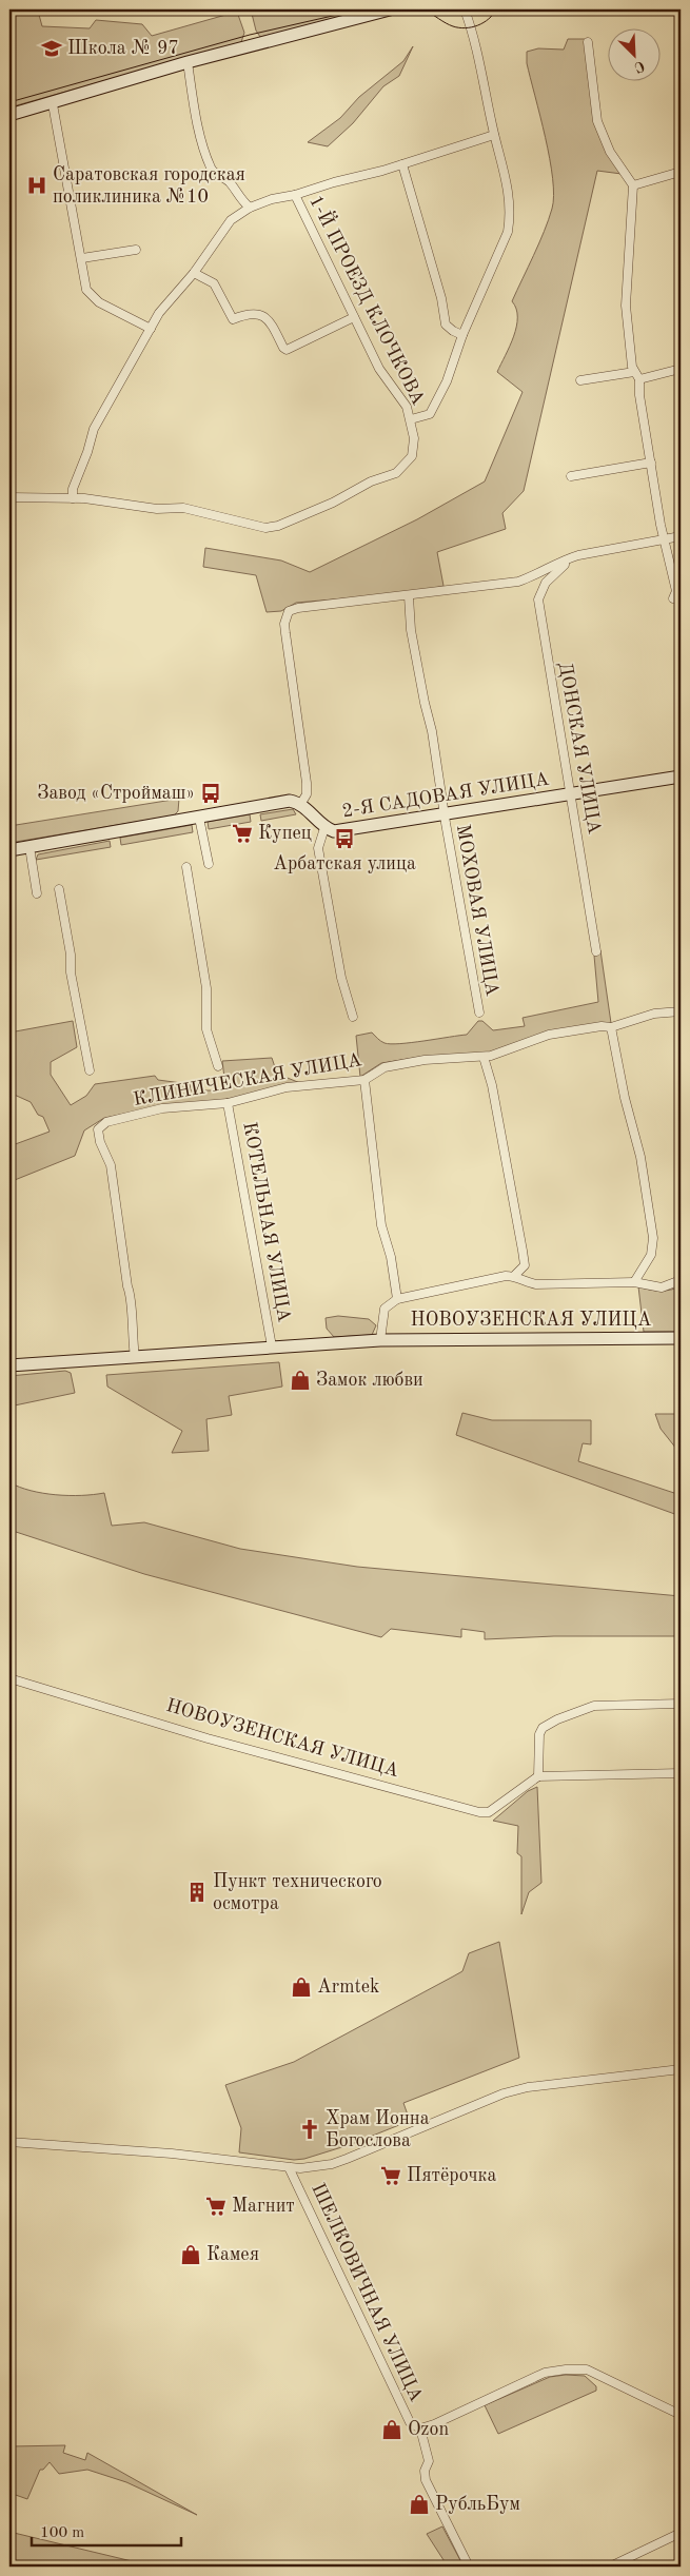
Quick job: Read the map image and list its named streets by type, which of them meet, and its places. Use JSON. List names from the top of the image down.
{
  "streets": {
    "street": [
      "1-Й ПРОЕЗД КЛОЧКОВА",
      "ДОНСКАЯ УЛИЦА",
      "2-Я САДОВАЯ УЛИЦА",
      "МОХОВАЯ УЛИЦА",
      "КЛИНИЧЕСКАЯ УЛИЦА",
      "КОТЕЛЬНАЯ УЛИЦА",
      "НОВОУЗЕНСКАЯ УЛИЦА",
      "ШЕЛКОВИЧНАЯ УЛИЦА"
    ]
  },
  "crossings": [
    ["ДОНСКАЯ УЛИЦА", "2-Я САДОВАЯ УЛИЦА"],
    ["2-Я САДОВАЯ УЛИЦА", "МОХОВАЯ УЛИЦА"],
    ["КЛИНИЧЕСКАЯ УЛИЦА", "КОТЕЛЬНАЯ УЛИЦА"],
    ["КЛИНИЧЕСКАЯ УЛИЦА", "НОВОУЗЕНСКАЯ УЛИЦА"],
    ["КОТЕЛЬНАЯ УЛИЦА", "НОВОУЗЕНСКАЯ УЛИЦА"]
  ],
  "places": {
    "school or university": ["Школа № 97"],
    "hospital": ["Саратовская городская поликлиника №10"],
    "bus stop": ["Завод «Строймаш»", "Арбатская улица"],
    "supermarket": ["Купец", "Пятёрочка", "Магнит"],
    "shop": [
      "Замок любви",
      "Armtek",
      "Камея",
      "Ozon",
      "РубльБум"
    ],
    "building": ["Пункт технического осмотра"],
    "church": ["Храм Ионна Богослова"]
  },
  "scale_bar": "100 m",
  "north": "bottom right"
}
